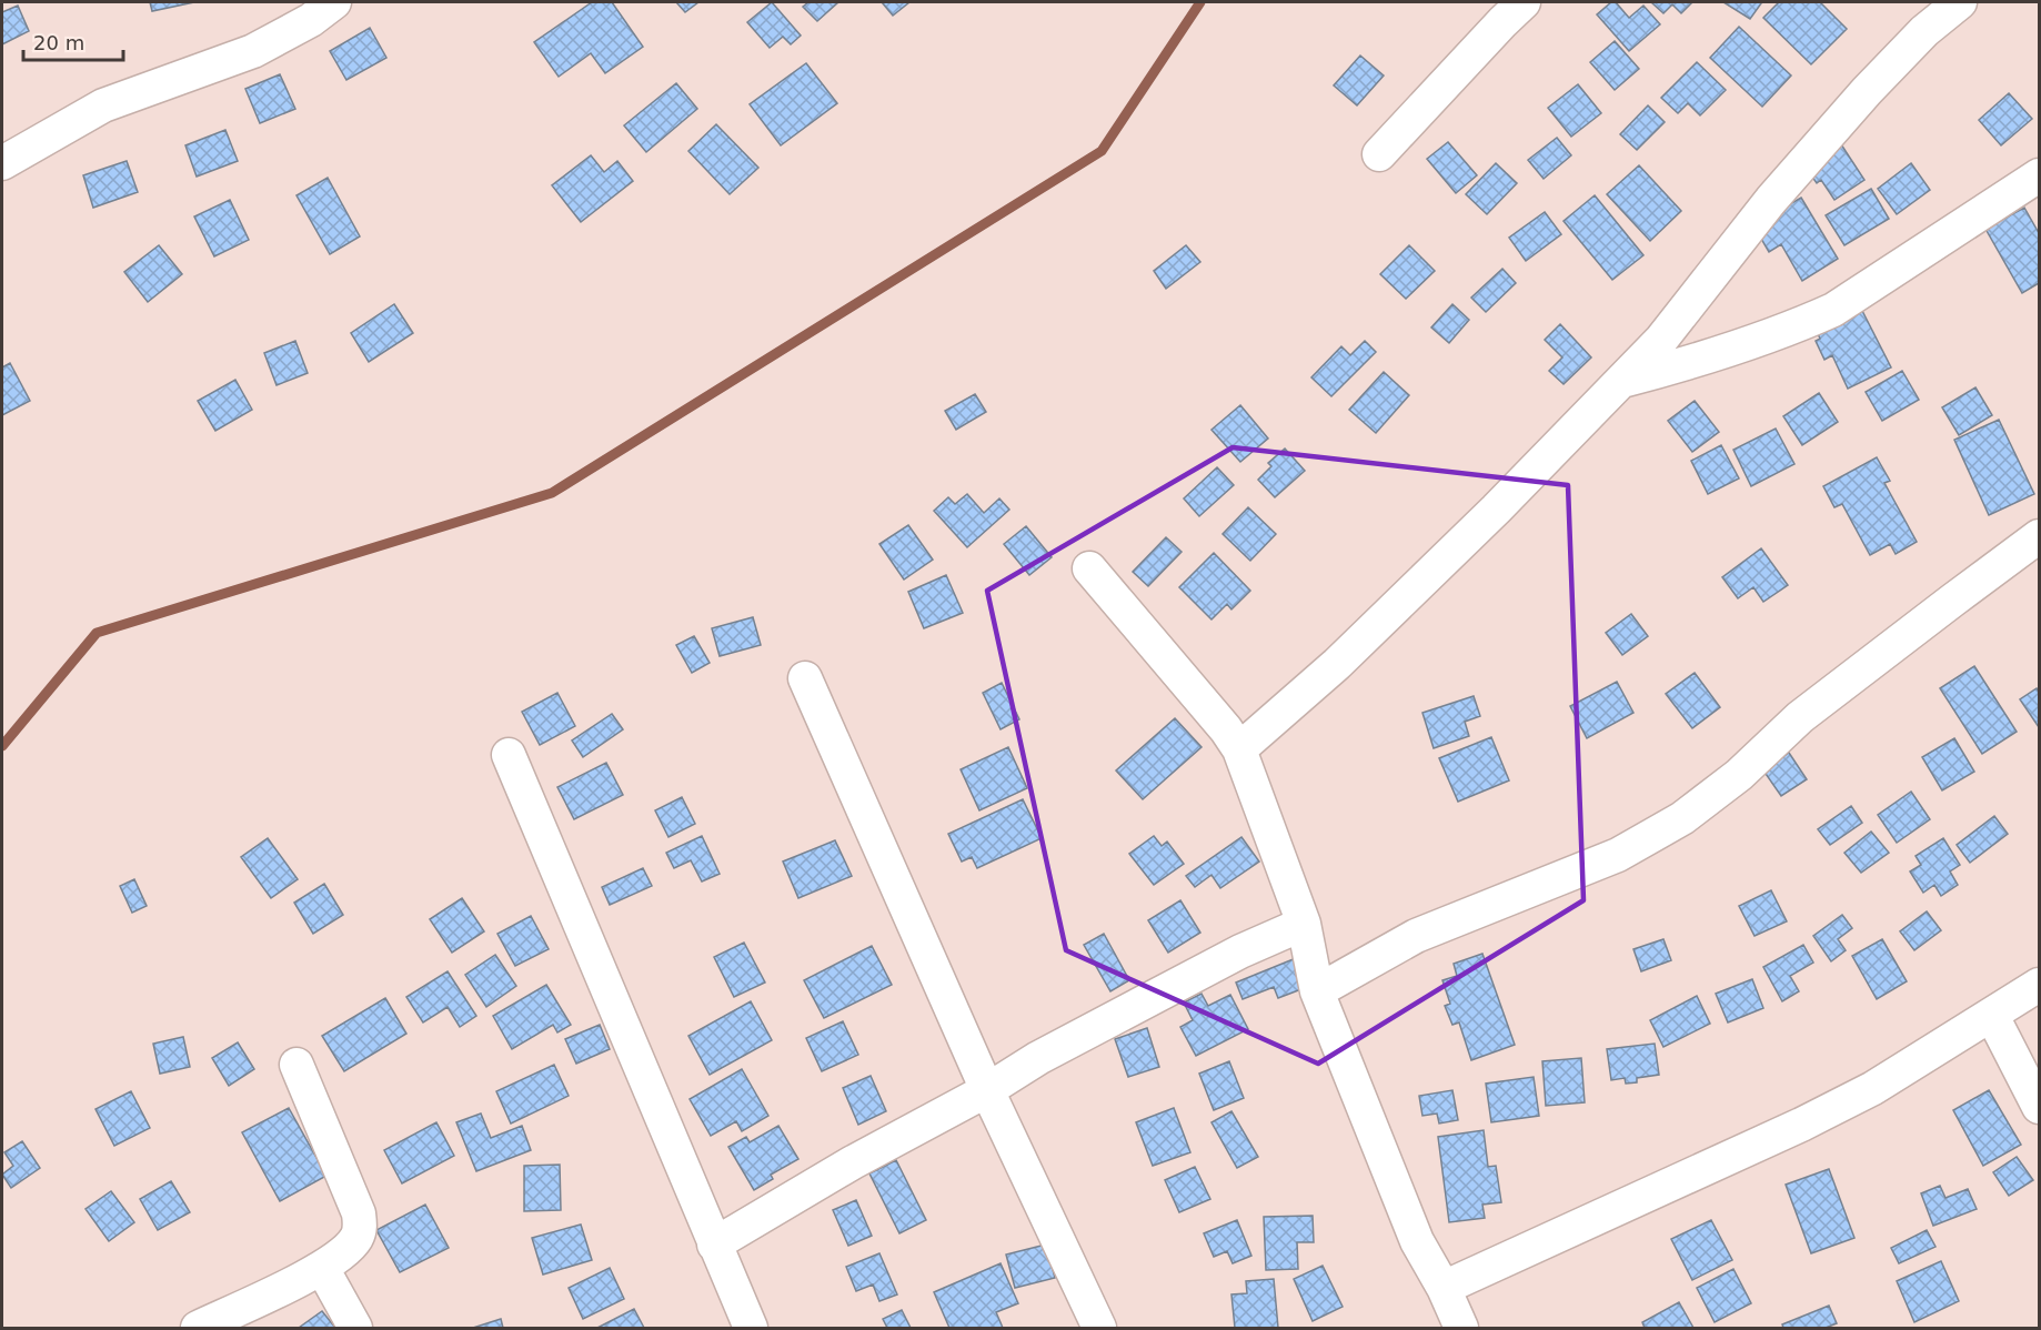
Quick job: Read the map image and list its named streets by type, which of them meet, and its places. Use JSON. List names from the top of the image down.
{
  "scale_bar": "20 m"
}
